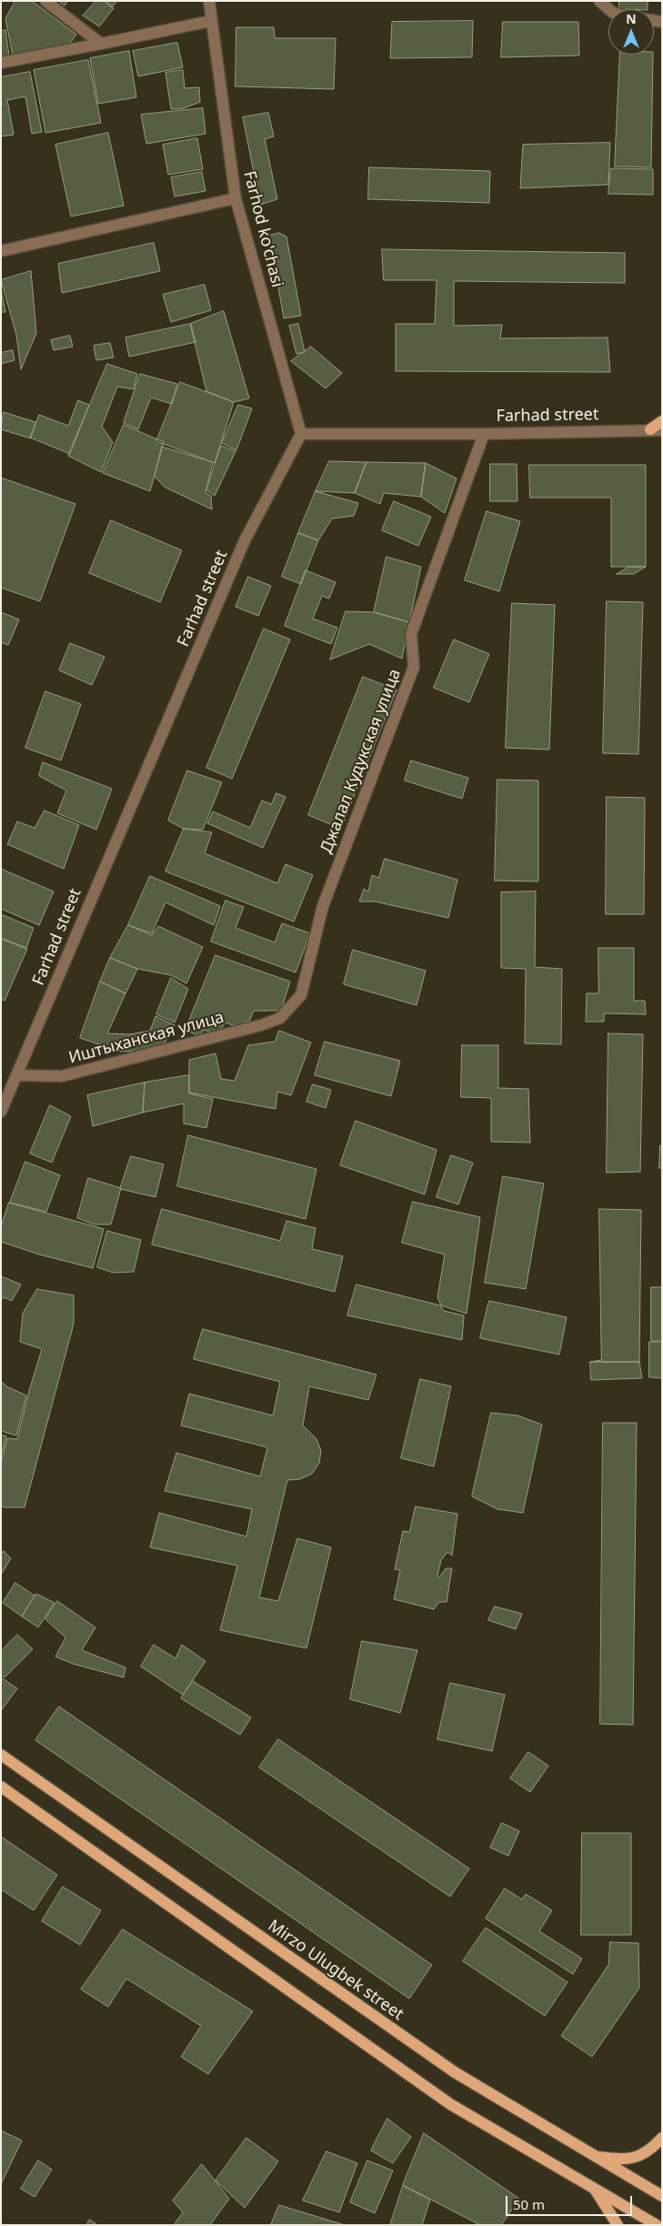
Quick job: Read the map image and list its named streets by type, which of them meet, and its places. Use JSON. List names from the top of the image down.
{
  "streets": {
    "main road": ["Mirzo Ulugbek street"],
    "street": [
      "Farhod ko'chasi",
      "Farhad street",
      "Джалал Кудукская улица",
      "Иштыханская улица"
    ]
  },
  "crossings": [
    ["Farhod ko'chasi", "Farhad street"],
    ["Farhad street", "Джалал Кудукская улица"],
    ["Farhad street", "Иштыханская улица"],
    ["Джалал Кудукская улица", "Иштыханская улица"]
  ],
  "scale_bar": "50 m",
  "north": "top"
}
